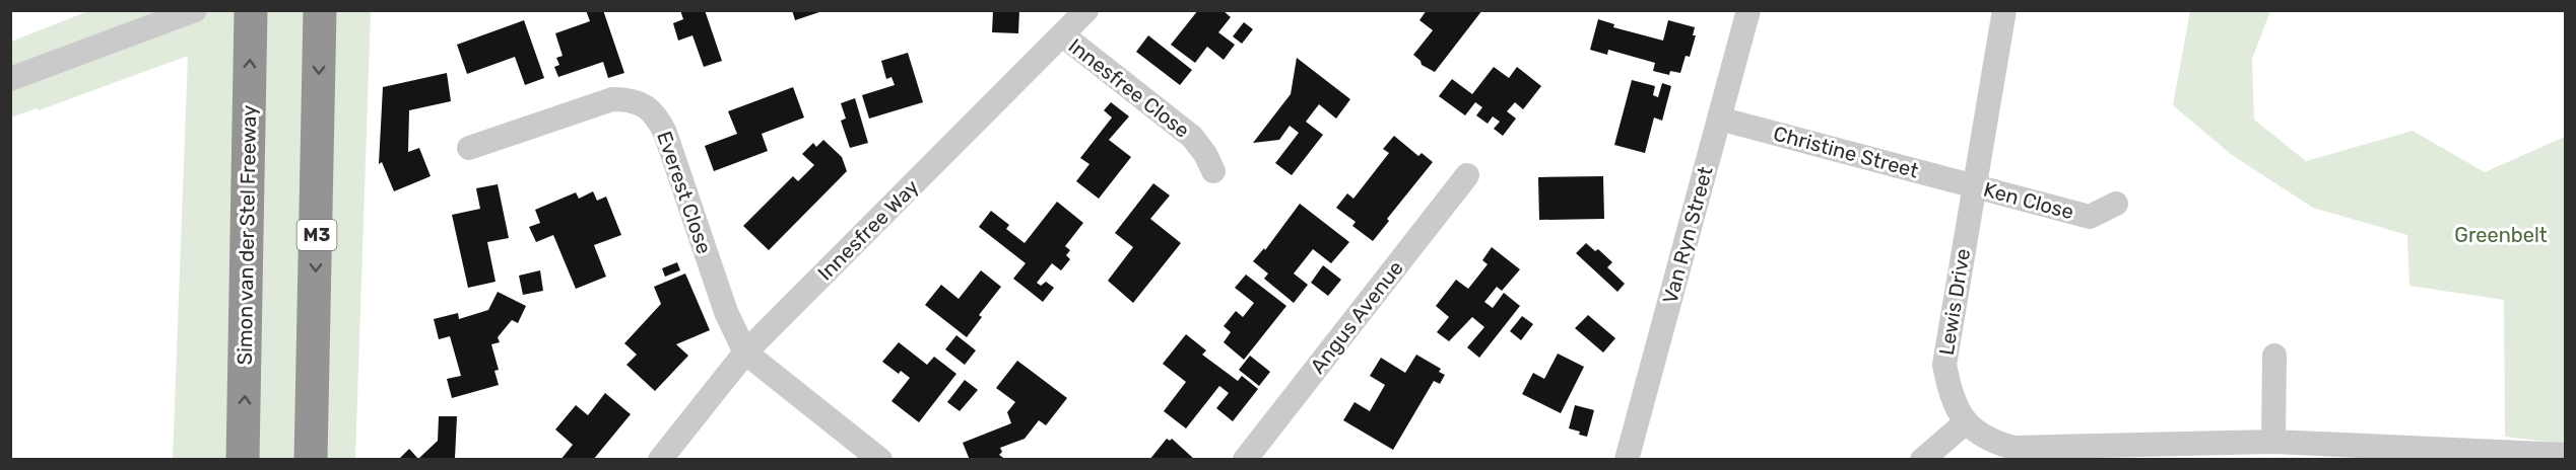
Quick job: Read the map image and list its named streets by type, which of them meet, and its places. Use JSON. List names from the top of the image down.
{
  "streets": {
    "highway": ["Simon van der Stel Freeway", "M3"],
    "street": [
      "Innesfree Close",
      "Christine Street",
      "Everest Close",
      "Ken Close",
      "Innesfree Way",
      "Van Ryn Street",
      "Lewis Drive",
      "Angus Avenue"
    ]
  },
  "crossings": [
    ["Innesfree Close", "Innesfree Way"],
    ["Christine Street", "Ken Close"],
    ["Christine Street", "Van Ryn Street"],
    ["Christine Street", "Lewis Drive"],
    ["Everest Close", "Innesfree Way"],
    ["Ken Close", "Lewis Drive"]
  ],
  "parks": ["Greenbelt"]
}
